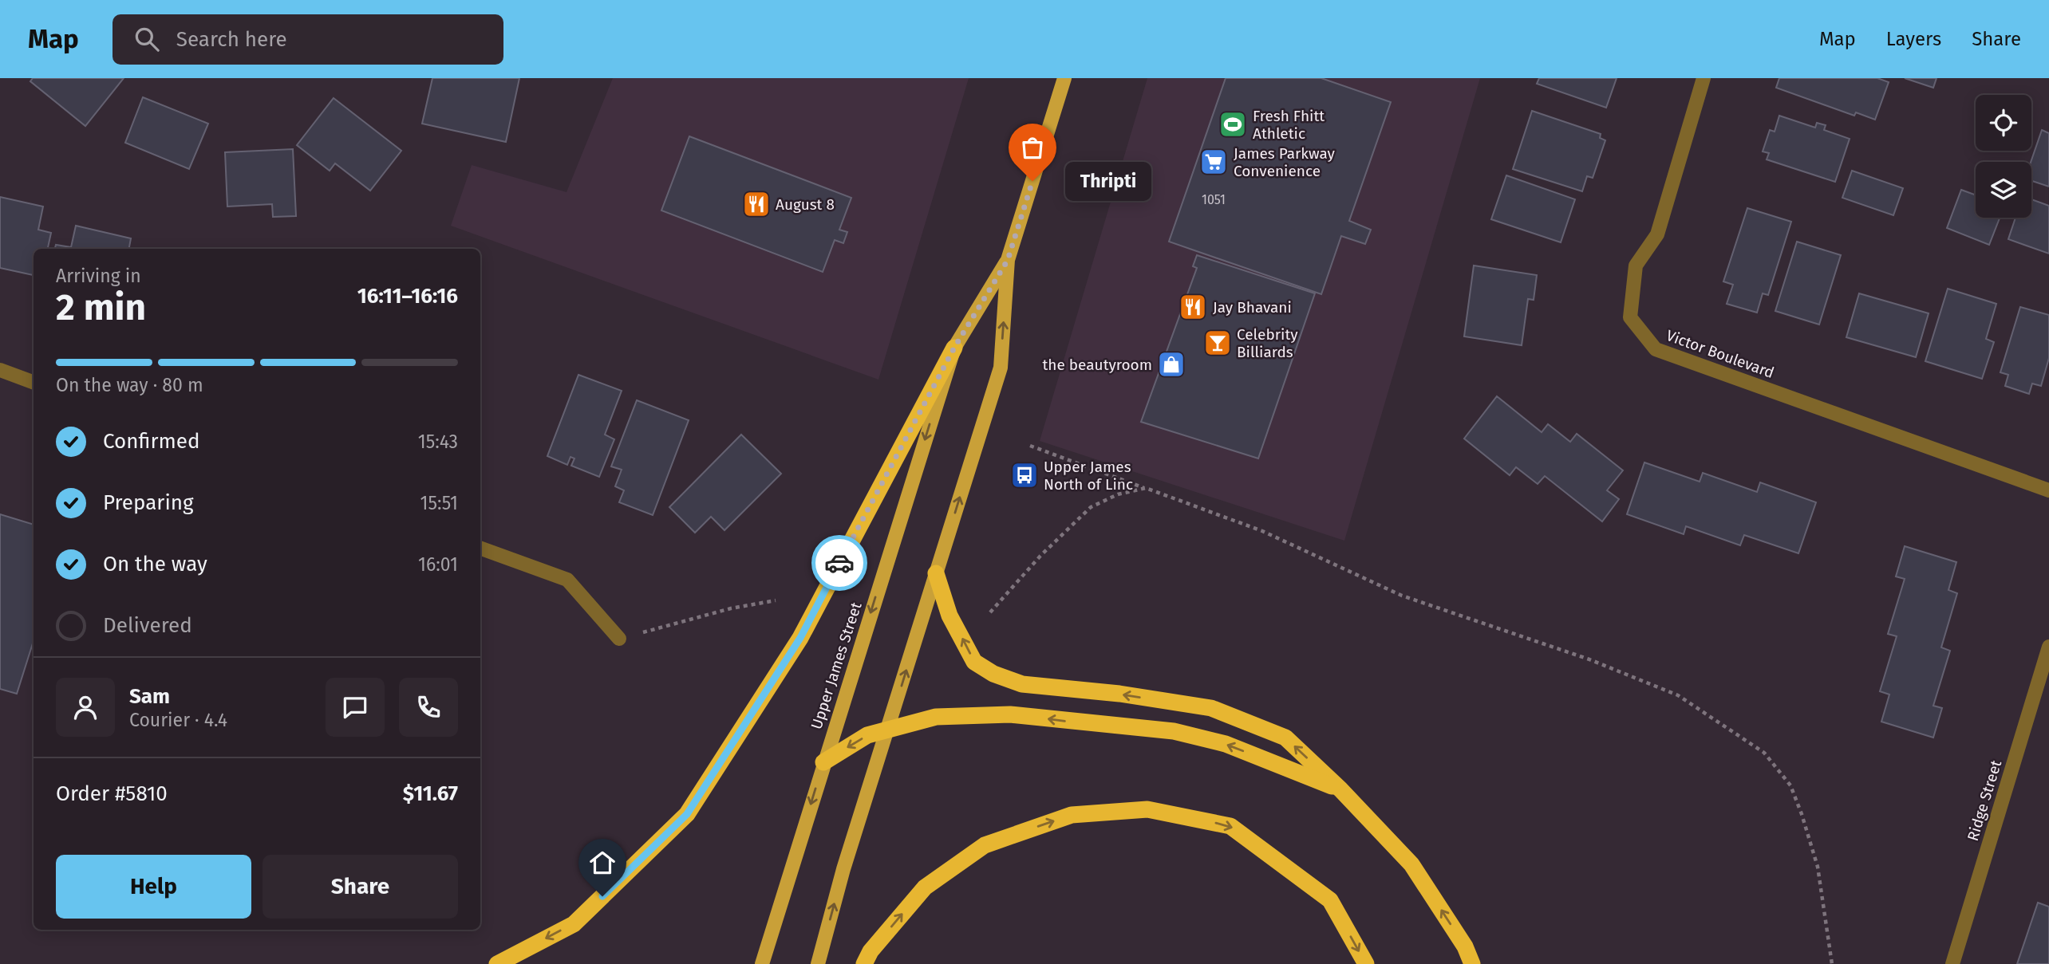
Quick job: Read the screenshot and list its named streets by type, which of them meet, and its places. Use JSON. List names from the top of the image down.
{
  "streets": {
    "main road": ["Upper James Street"],
    "street": ["Victor Boulevard", "Ridge Street"]
  },
  "places": {
    "sports": ["Fresh Fhitt Athletic"],
    "supermarket": ["James Parkway Convenience"],
    "other": ["Thripti"],
    "restaurant": ["August 8", "Jay Bhavani"],
    "bar": ["Celebrity Billiards"],
    "shop": ["the beautyroom"],
    "bus stop": ["Upper James North of Linc"]
  },
  "house_numbers": ["1051"],
  "page": {
    "header": "Map",
    "search": "Search here",
    "nav": ["Map", "Layers", "Share"],
    "bubble": "Thripti",
    "heading": ["2 min", "Arriving in", "16:11–16:16"],
    "panel": [
      "Sam",
      "Courier · 4.4",
      "Order #5810",
      "$11.67"
    ],
    "bar": "On the way · 80 m",
    "list": [
      ["Confirmed", "15:43"],
      ["Preparing", "15:51"],
      ["On the way", "16:01"],
      "Delivered"
    ],
    "buttons": ["Help", "Share"]
  }
}
